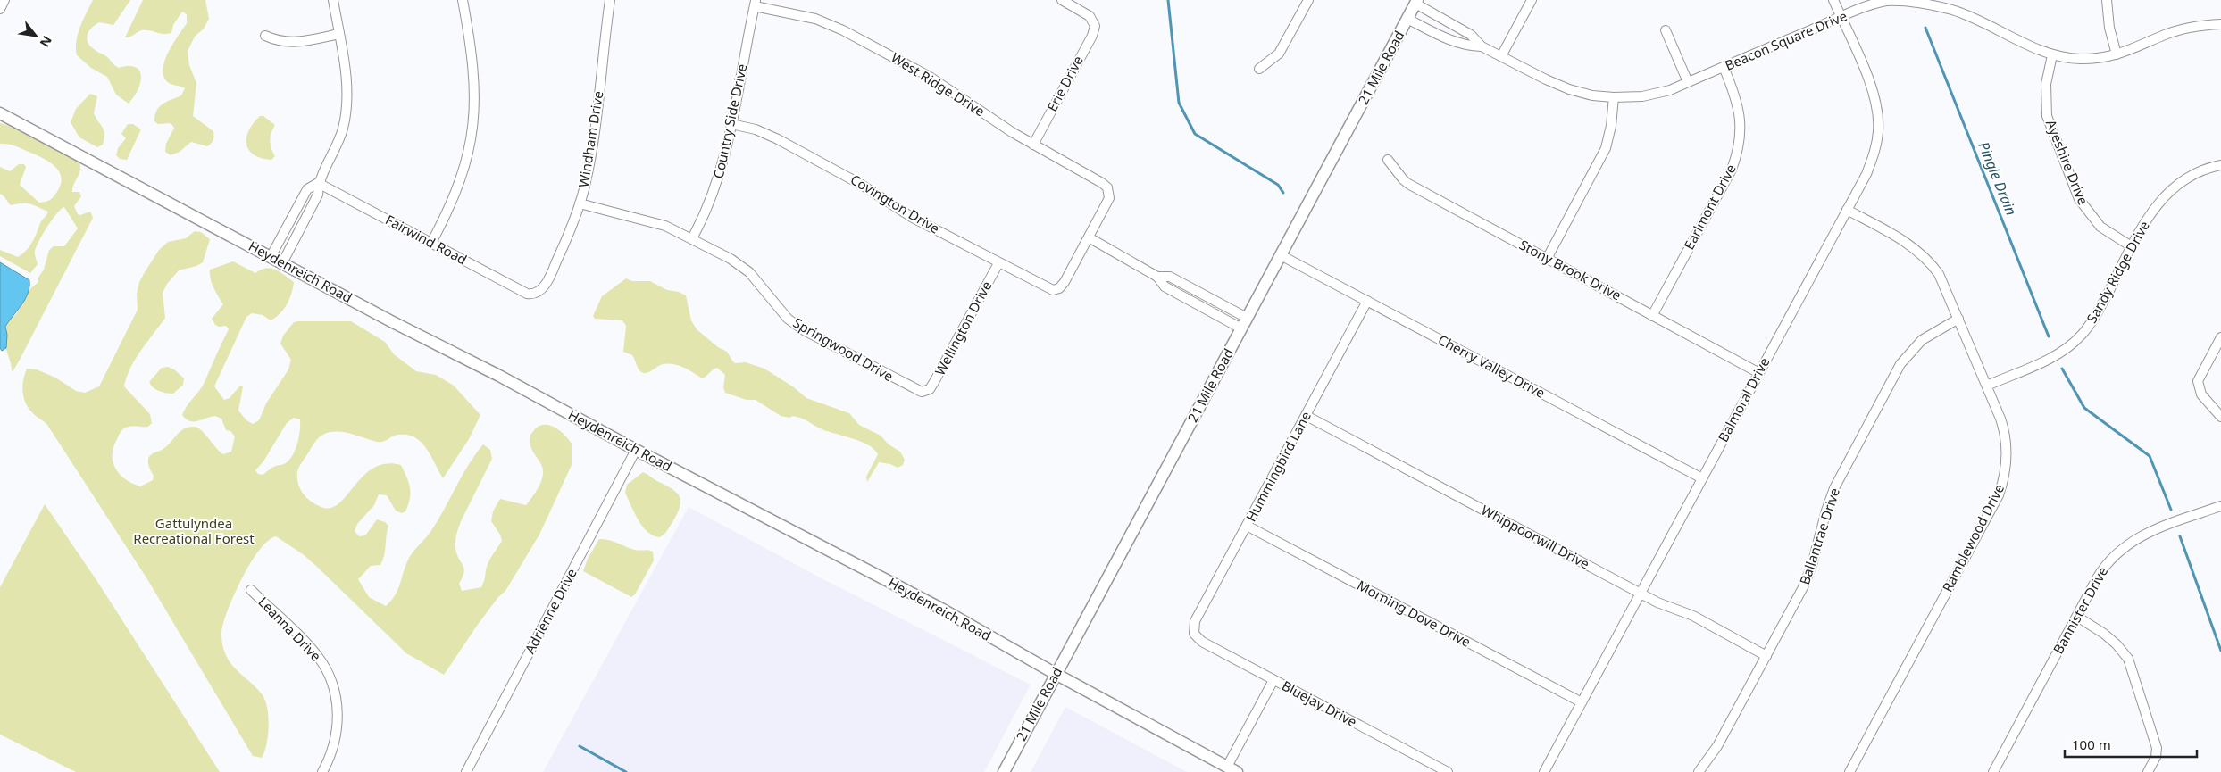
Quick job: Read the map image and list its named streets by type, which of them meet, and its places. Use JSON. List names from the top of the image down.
{
  "streets": {
    "street": [
      "Beacon Square Drive",
      "21 Mile Road",
      "Erie Drive",
      "West Ridge Drive",
      "Country Side Drive",
      "Windham Drive",
      "Ayeshire Drive",
      "Covington Drive",
      "Earlmont Drive",
      "Fairwind Road",
      "Stony Brook Drive",
      "Heydenreich Road",
      "Sandy Ridge Drive",
      "Wellington Drive",
      "Springwood Drive",
      "Cherry Valley Drive",
      "Balmoral Drive",
      "Hummingbird Lane",
      "Ballantrae Drive",
      "Whippoorwill Drive",
      "Ramblewood Drive",
      "Bannister Drive",
      "Adrienne Drive",
      "Morning Dove Drive",
      "Leanna Drive",
      "Bluejay Drive"
    ]
  },
  "crossings": [
    ["Beacon Square Drive", "21 Mile Road"],
    ["Beacon Square Drive", "Ayeshire Drive"],
    ["Beacon Square Drive", "Earlmont Drive"],
    ["Beacon Square Drive", "Balmoral Drive"],
    ["21 Mile Road", "Heydenreich Road"],
    ["21 Mile Road", "Cherry Valley Drive"],
    ["Erie Drive", "West Ridge Drive"],
    ["West Ridge Drive", "Country Side Drive"],
    ["West Ridge Drive", "Covington Drive"],
    ["Country Side Drive", "Covington Drive"],
    ["Country Side Drive", "Springwood Drive"],
    ["Windham Drive", "Fairwind Road"],
    ["Windham Drive", "Springwood Drive"],
    ["Ayeshire Drive", "Sandy Ridge Drive"],
    ["Covington Drive", "Wellington Drive"],
    ["Earlmont Drive", "Stony Brook Drive"],
    ["Stony Brook Drive", "Balmoral Drive"],
    ["Heydenreich Road", "Adrienne Drive"],
    ["Sandy Ridge Drive", "Ramblewood Drive"],
    ["Wellington Drive", "Springwood Drive"],
    ["Cherry Valley Drive", "Balmoral Drive"],
    ["Cherry Valley Drive", "Hummingbird Lane"],
    ["Balmoral Drive", "Whippoorwill Drive"],
    ["Balmoral Drive", "Ramblewood Drive"],
    ["Balmoral Drive", "Morning Dove Drive"],
    ["Hummingbird Lane", "Whippoorwill Drive"],
    ["Hummingbird Lane", "Morning Dove Drive"],
    ["Hummingbird Lane", "Bluejay Drive"],
    ["Ballantrae Drive", "Whippoorwill Drive"],
    ["Ballantrae Drive", "Ramblewood Drive"]
  ],
  "water": ["Pingle Drain"],
  "parks": ["Gattulyndea Recreational Forest"],
  "scale_bar": "100 m",
  "north": "bottom right"
}
